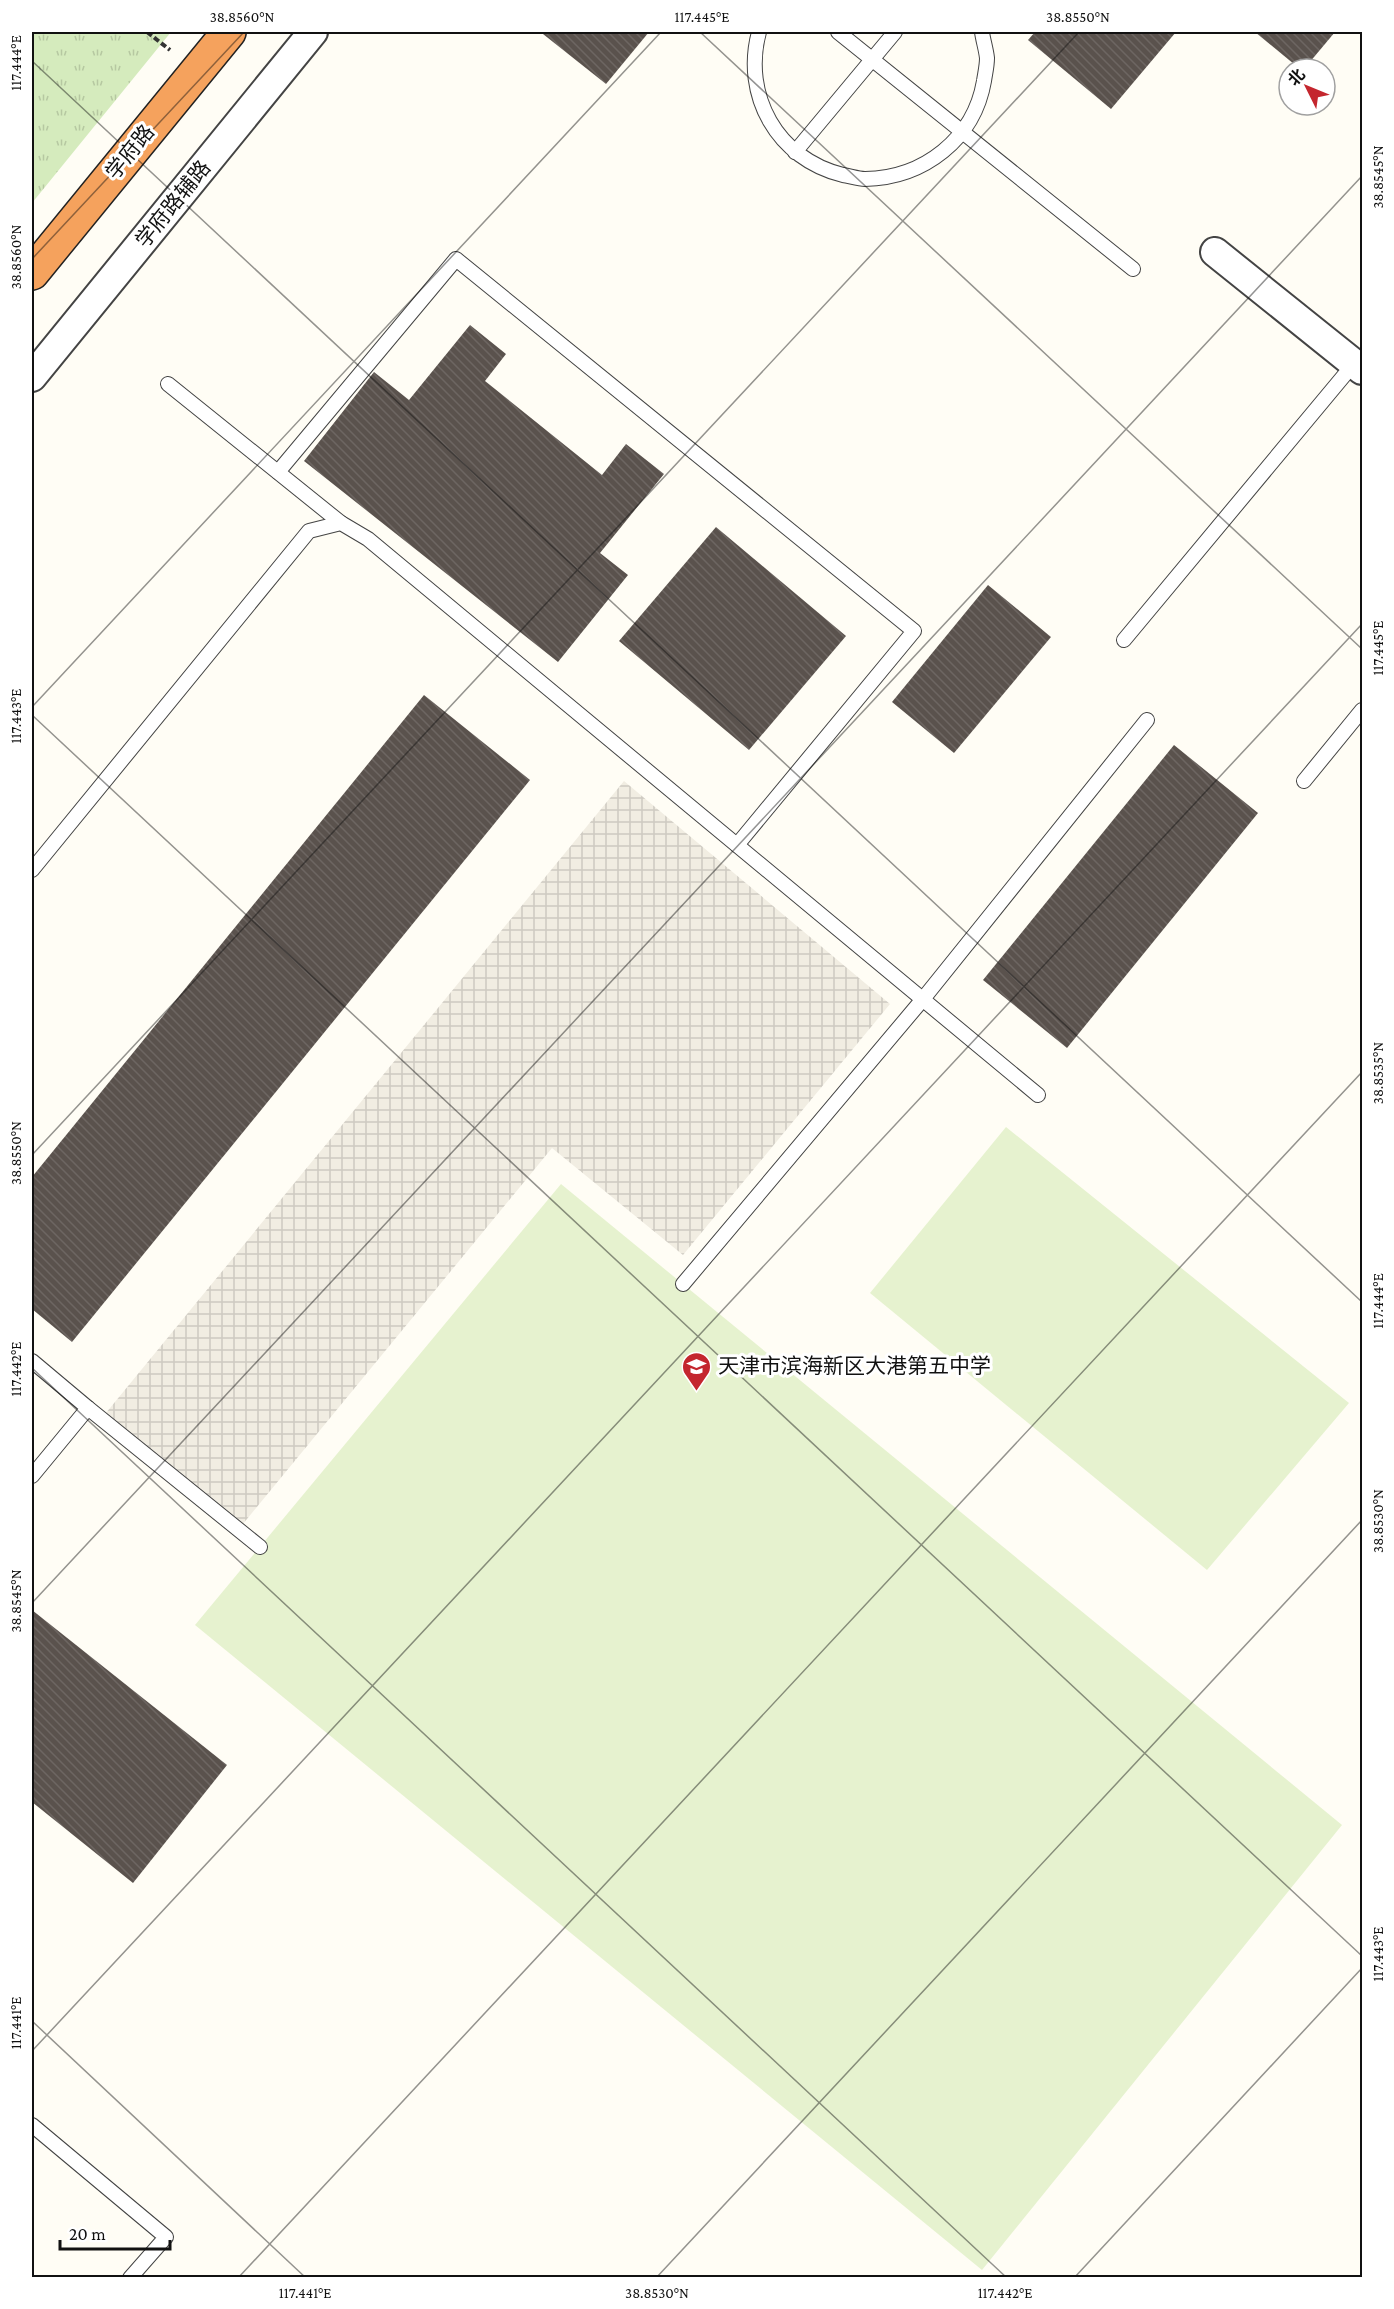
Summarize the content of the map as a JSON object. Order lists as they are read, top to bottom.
{
  "streets": {
    "highway": ["学府路"],
    "street": ["学府路辅路"]
  },
  "places": {
    "school or university": ["天津市滨海新区大港第五中学"]
  },
  "scale_bar": "20 m",
  "north": "top left",
  "coordinates": [
    "38.8560°N",
    "117.445°E",
    "38.8550°N",
    "117.444°E",
    "38.8545°N",
    "117.443°E",
    "38.8535°N",
    "117.442°E",
    "38.8530°N",
    "117.441°E"
  ]
}
